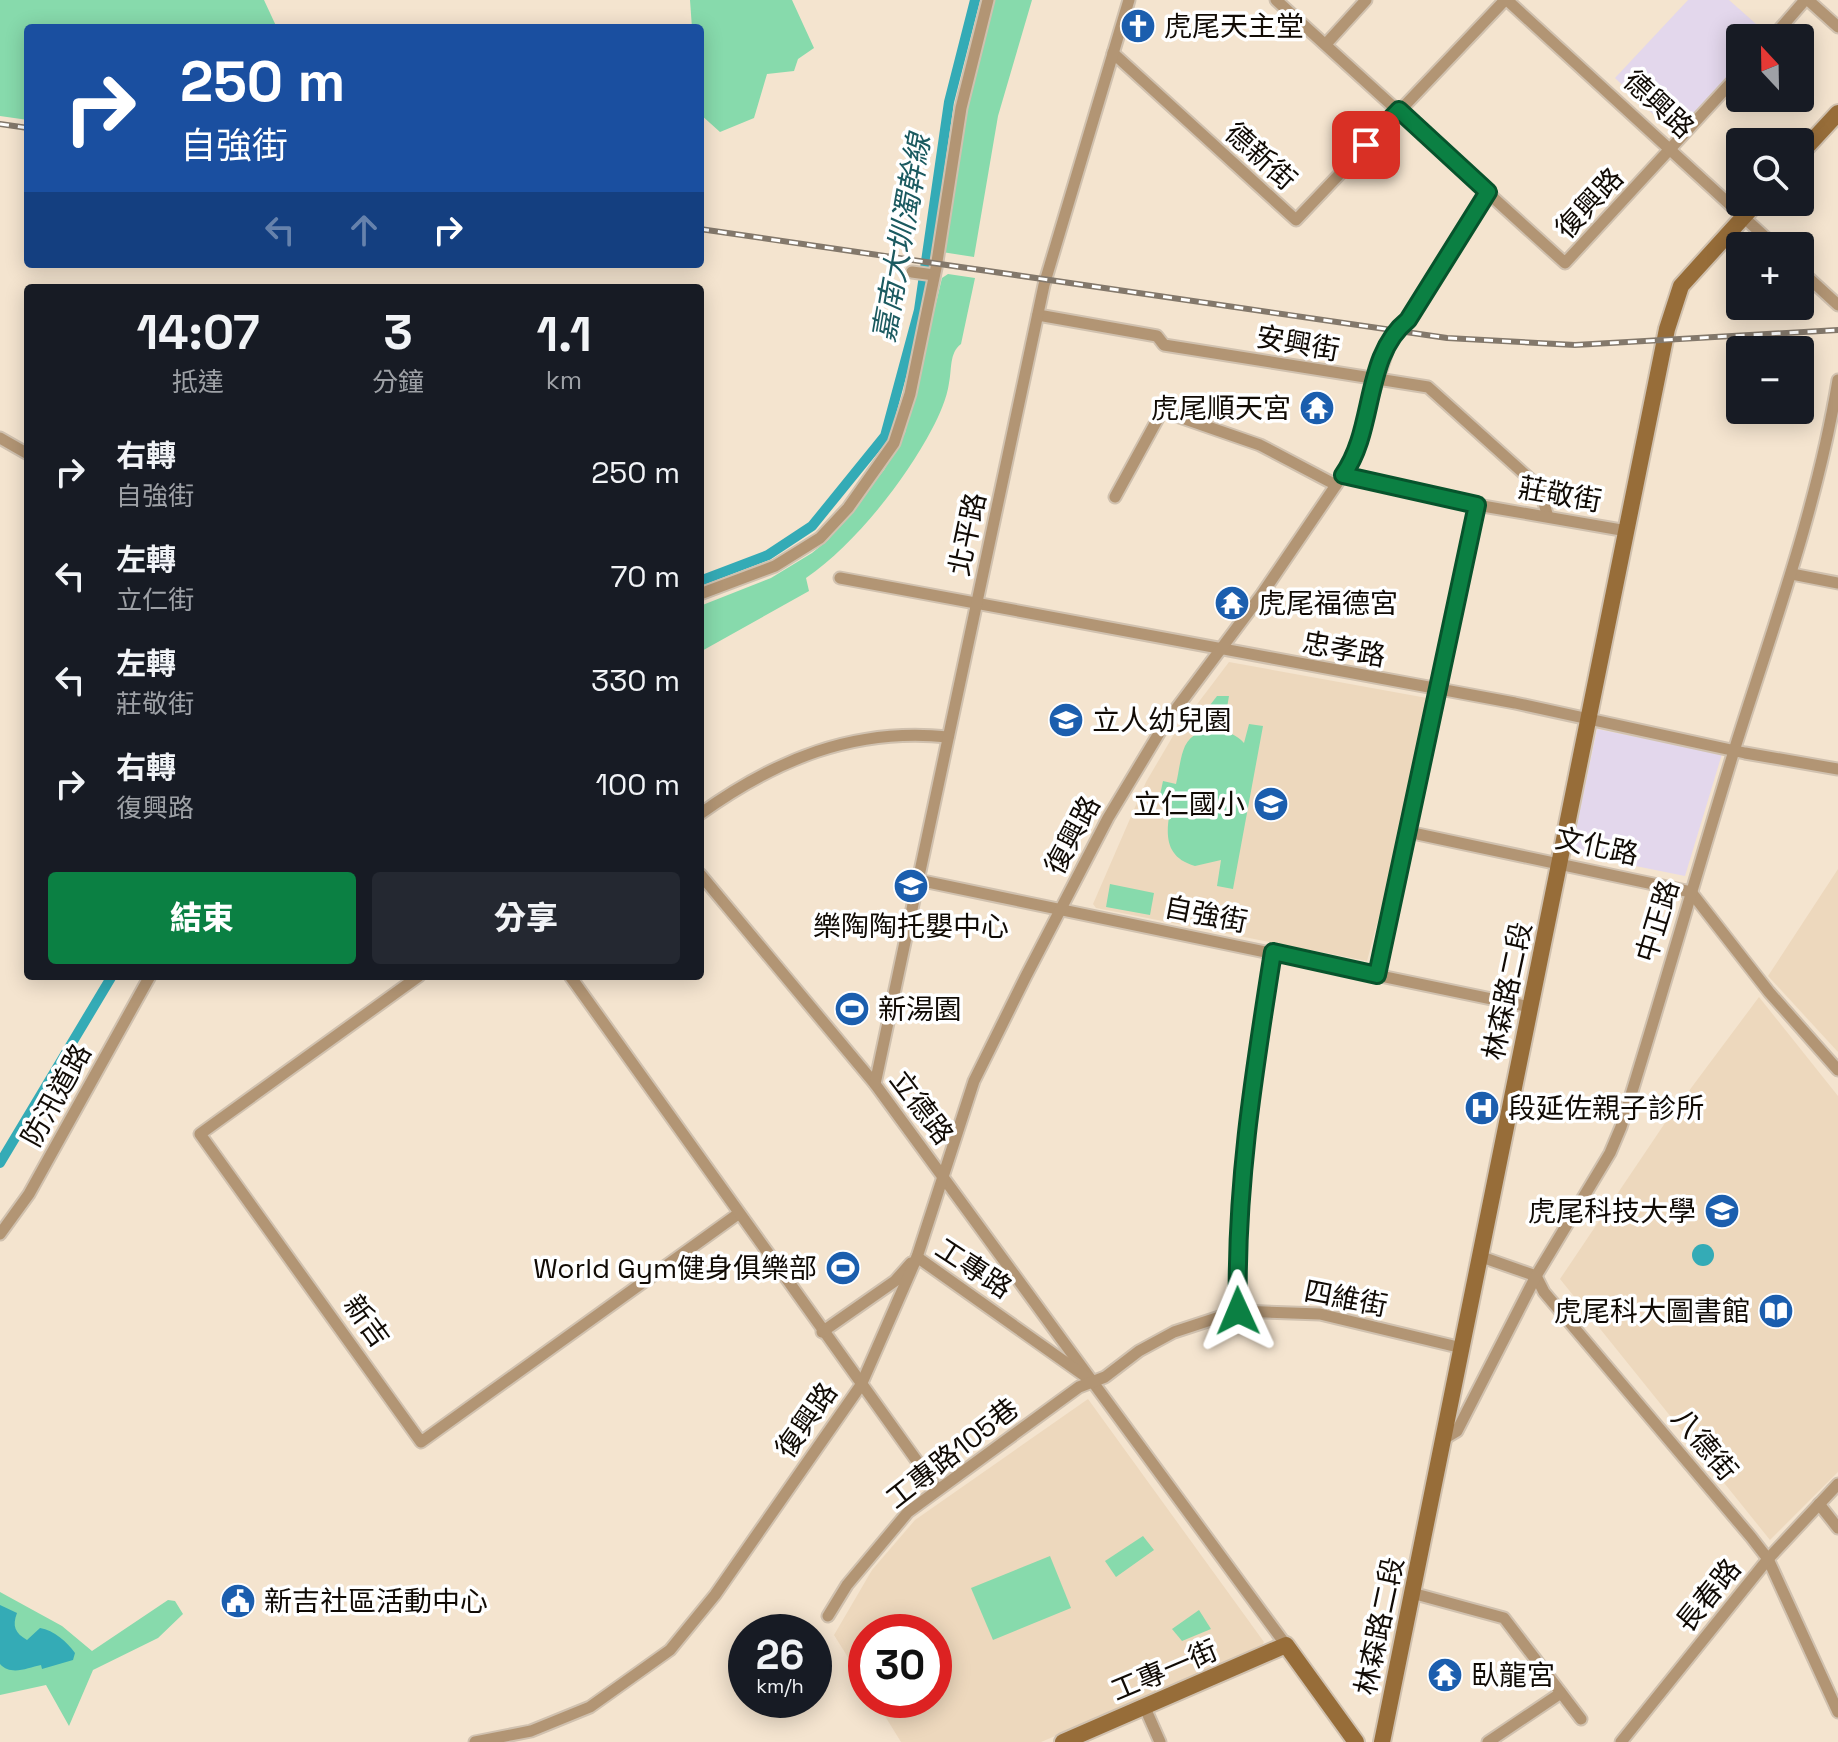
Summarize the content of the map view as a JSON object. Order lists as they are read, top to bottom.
{
  "streets": {
    "main road": ["林森路二段", "工專路", "工專一街"],
    "street": [
      "德興路",
      "德新街",
      "復興路",
      "安興街",
      "莊敬街",
      "北平路",
      "忠孝路",
      "文化路",
      "自強街",
      "中正路",
      "防汛道路",
      "立德路",
      "四維街",
      "新吉",
      "八德街",
      "工專路105巷",
      "長春路"
    ]
  },
  "crossings": [
    ["德興路", "德新街"],
    ["德興路", "復興路"],
    ["德興路", "林森路二段"],
    ["德新街", "北平路"],
    ["復興路", "安興街"],
    ["復興路", "莊敬街"],
    ["復興路", "忠孝路"],
    ["復興路", "自強街"],
    ["復興路", "立德路"],
    ["復興路", "工專路"],
    ["安興街", "莊敬街"],
    ["安興街", "北平路"],
    ["莊敬街", "林森路二段"],
    ["北平路", "忠孝路"],
    ["北平路", "自強街"],
    ["北平路", "立德路"],
    ["忠孝路", "中正路"],
    ["忠孝路", "林森路二段"],
    ["文化路", "中正路"],
    ["文化路", "林森路二段"],
    ["自強街", "林森路二段"],
    ["中正路", "林森路二段"],
    ["中正路", "八德街"],
    ["林森路二段", "四維街"],
    ["立德路", "工專路"],
    ["立德路", "四維街"],
    ["立德路", "工專路105巷"],
    ["工專路", "四維街"],
    ["工專路", "工專路105巷"],
    ["工專路", "工專一街"],
    ["四維街", "工專路105巷"],
    ["八德街", "長春路"]
  ],
  "water": ["嘉南大圳濁幹線"],
  "places": {
    "church": ["虎尾天主堂"],
    "temple": ["虎尾順天宮", "虎尾福德宮", "臥龍宮"],
    "school or university": [
      "立人幼兒園",
      "立仁國小",
      "樂陶陶托嬰中心",
      "虎尾科技大學"
    ],
    "sports": ["新湯園", "World Gym健身俱樂部"],
    "hospital": ["段延佐親子診所"],
    "library": ["虎尾科大圖書館"],
    "public building": ["新吉社區活動中心"]
  },
  "north": "top",
  "page": {
    "map_buttons": ["+", "−"],
    "turn": ["250 m", "自強街"],
    "eta": [
      "14:07",
      "抵達",
      "3",
      "分鐘",
      "1.1",
      "km"
    ],
    "list": [
      {
        "name": "右轉",
        "note": "自強街",
        "value": "250 m"
      },
      {
        "name": "左轉",
        "note": "立仁街",
        "value": "70 m"
      },
      {
        "name": "左轉",
        "note": "莊敬街",
        "value": "330 m"
      },
      {
        "name": "右轉",
        "note": "復興路",
        "value": "100 m"
      }
    ],
    "buttons": ["結束", "分享"],
    "speed": "26 km/h",
    "limit": "30"
  }
}
